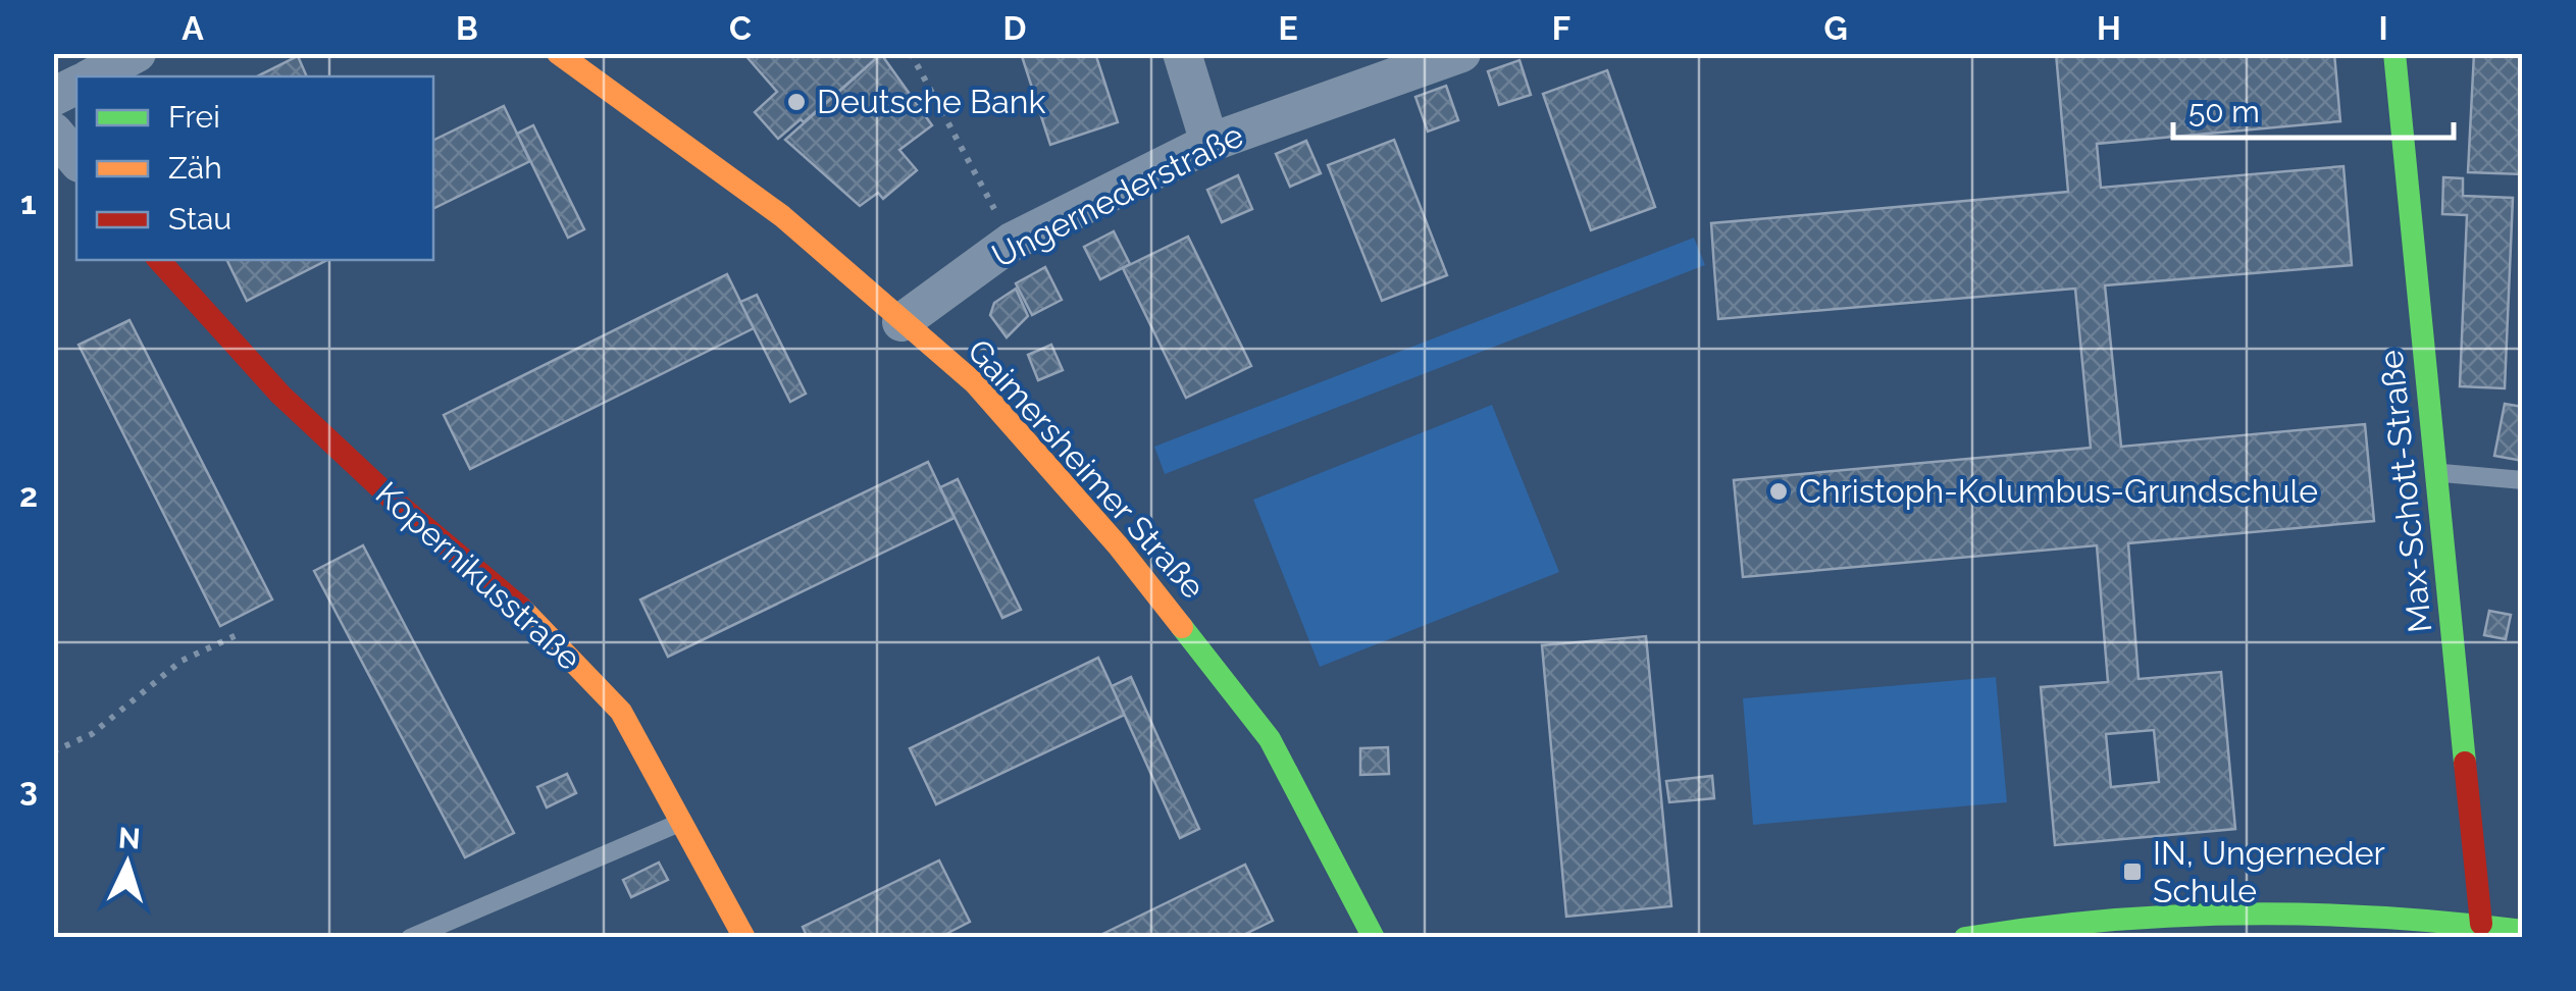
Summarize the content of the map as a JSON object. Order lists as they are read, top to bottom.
{
  "streets": {
    "street": [
      "Ungernederstraße",
      "Gaimersheimer Straße",
      "Max-Schott-Straße",
      "Kopernikusstraße"
    ]
  },
  "crossings": [
    ["Ungernederstraße", "Gaimersheimer Straße"]
  ],
  "places": {
    "other": ["Deutsche Bank", "Christoph-Kolumbus-Grundschule"],
    "transit": ["IN, Ungerneder Schule"]
  },
  "legend": ["Frei", "Zäh", "Stau"],
  "scale_bar": "50 m",
  "north": "top",
  "grid": {
    "columns": [
      "A",
      "B",
      "C",
      "D",
      "E",
      "F",
      "G",
      "H",
      "I"
    ],
    "rows": ["1", "2", "3"]
  }
}
